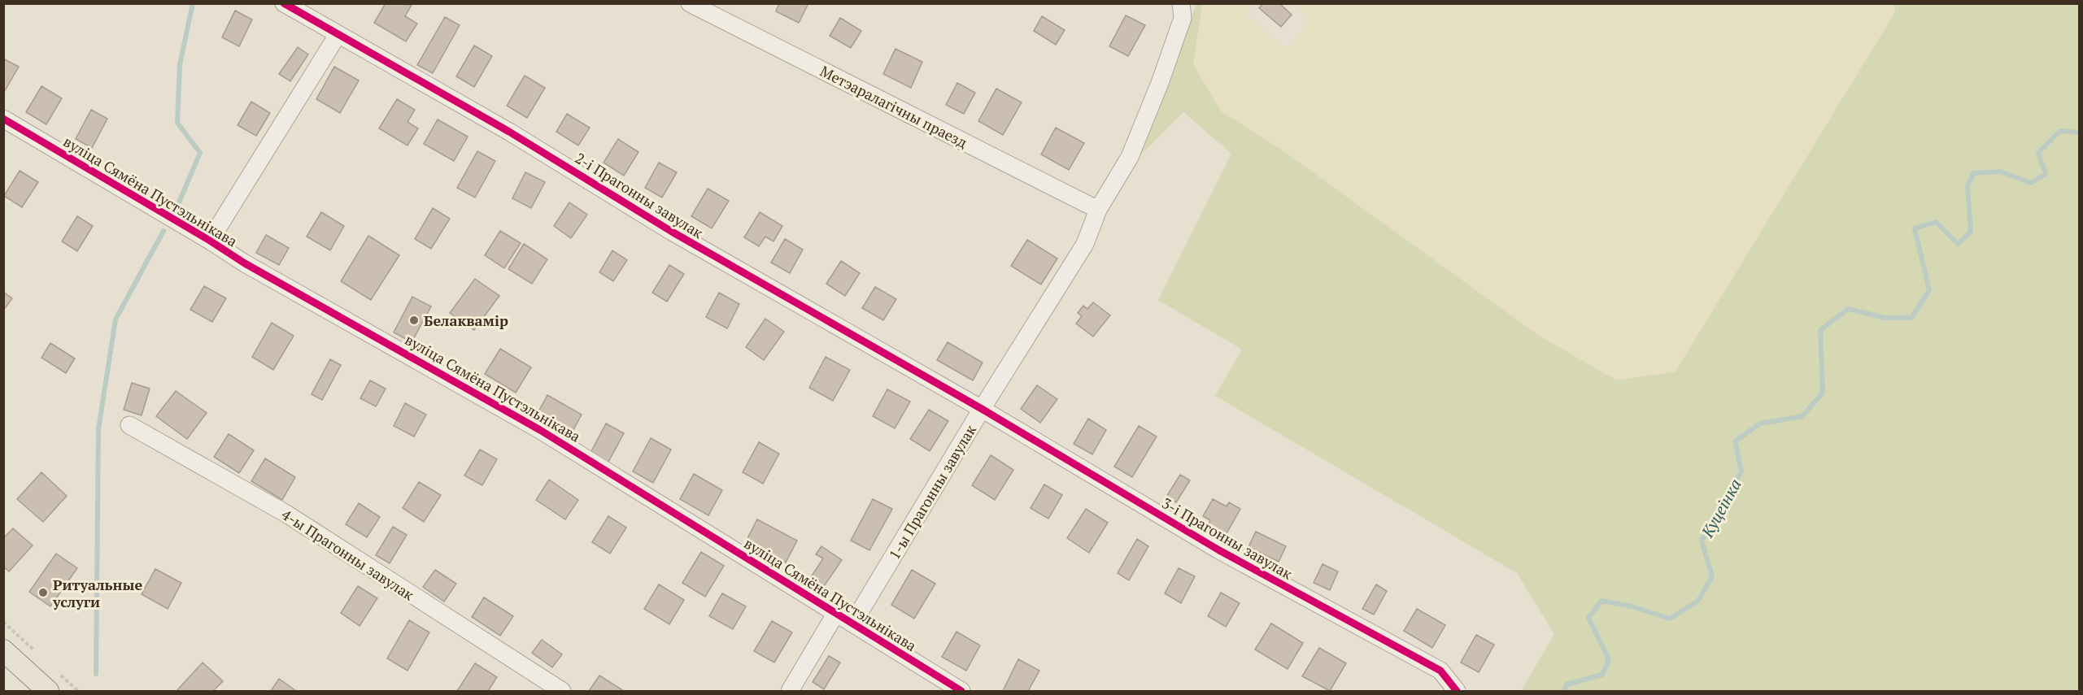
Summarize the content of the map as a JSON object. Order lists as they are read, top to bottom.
{
  "streets": {
    "street": [
      "Метэаралагічны праезд",
      "вуліца Сямёна Пустэльнікава",
      "2-і Прагонны завулак",
      "1-ы Прагонны завулак",
      "3-і Прагонны завулак",
      "4-ы Прагонны завулак"
    ]
  },
  "crossings": [
    ["Метэаралагічны праезд", "1-ы Прагонны завулак"],
    ["вуліца Сямёна Пустэльнікава", "1-ы Прагонны завулак"],
    ["2-і Прагонны завулак", "1-ы Прагонны завулак"],
    ["2-і Прагонны завулак", "3-і Прагонны завулак"],
    ["1-ы Прагонны завулак", "3-і Прагонны завулак"]
  ],
  "water": ["Куцеінка"],
  "places": ["Белаквамір", "Ритуальные услуги"]
}
